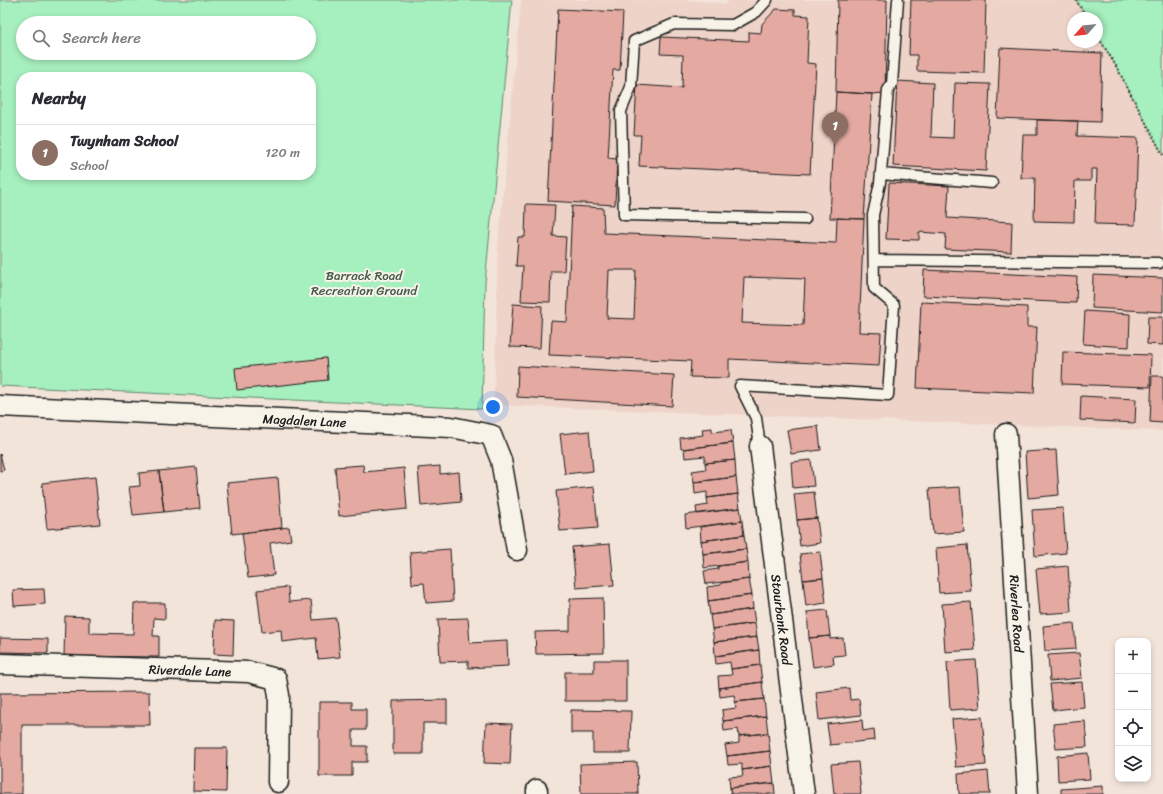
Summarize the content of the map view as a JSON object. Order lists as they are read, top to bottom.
{
  "streets": {
    "street": [
      "Magdalen Lane",
      "Riverlea Road",
      "Stourbank Road",
      "Riverdale Lane"
    ]
  },
  "parks": ["Barrack Road Recreation Ground"],
  "north": "bottom left",
  "page": {
    "search": "Search here",
    "heading": "Nearby",
    "pins": "1",
    "list": [
      {
        "mark": "1",
        "name": "Twynham School",
        "note": "School",
        "value": "120 m"
      }
    ],
    "map_buttons": ["+", "−"]
  }
}
